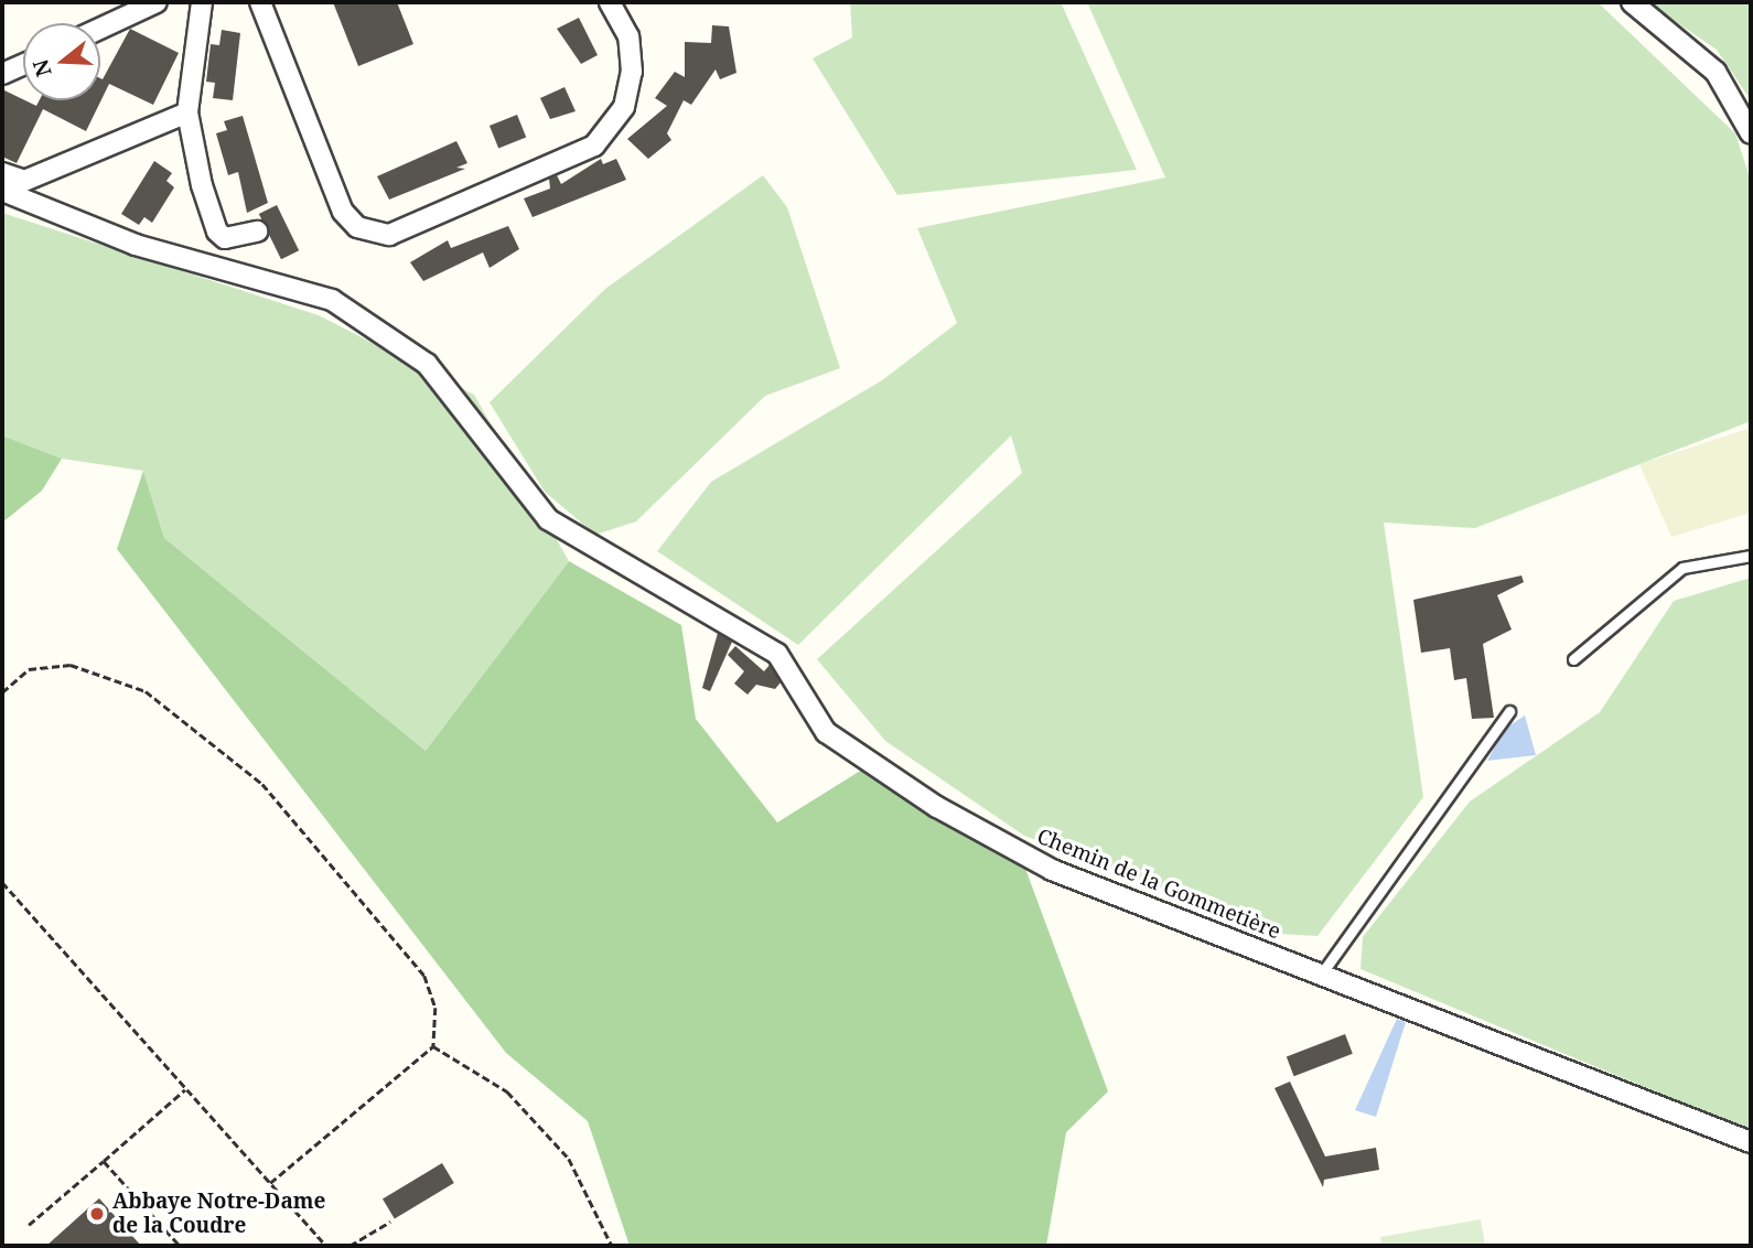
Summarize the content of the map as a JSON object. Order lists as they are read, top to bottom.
{
  "streets": {
    "street": ["Chemin de la Gommetière"]
  },
  "places": ["Abbaye Notre-Dame de la Coudre"],
  "north": "left"
}
